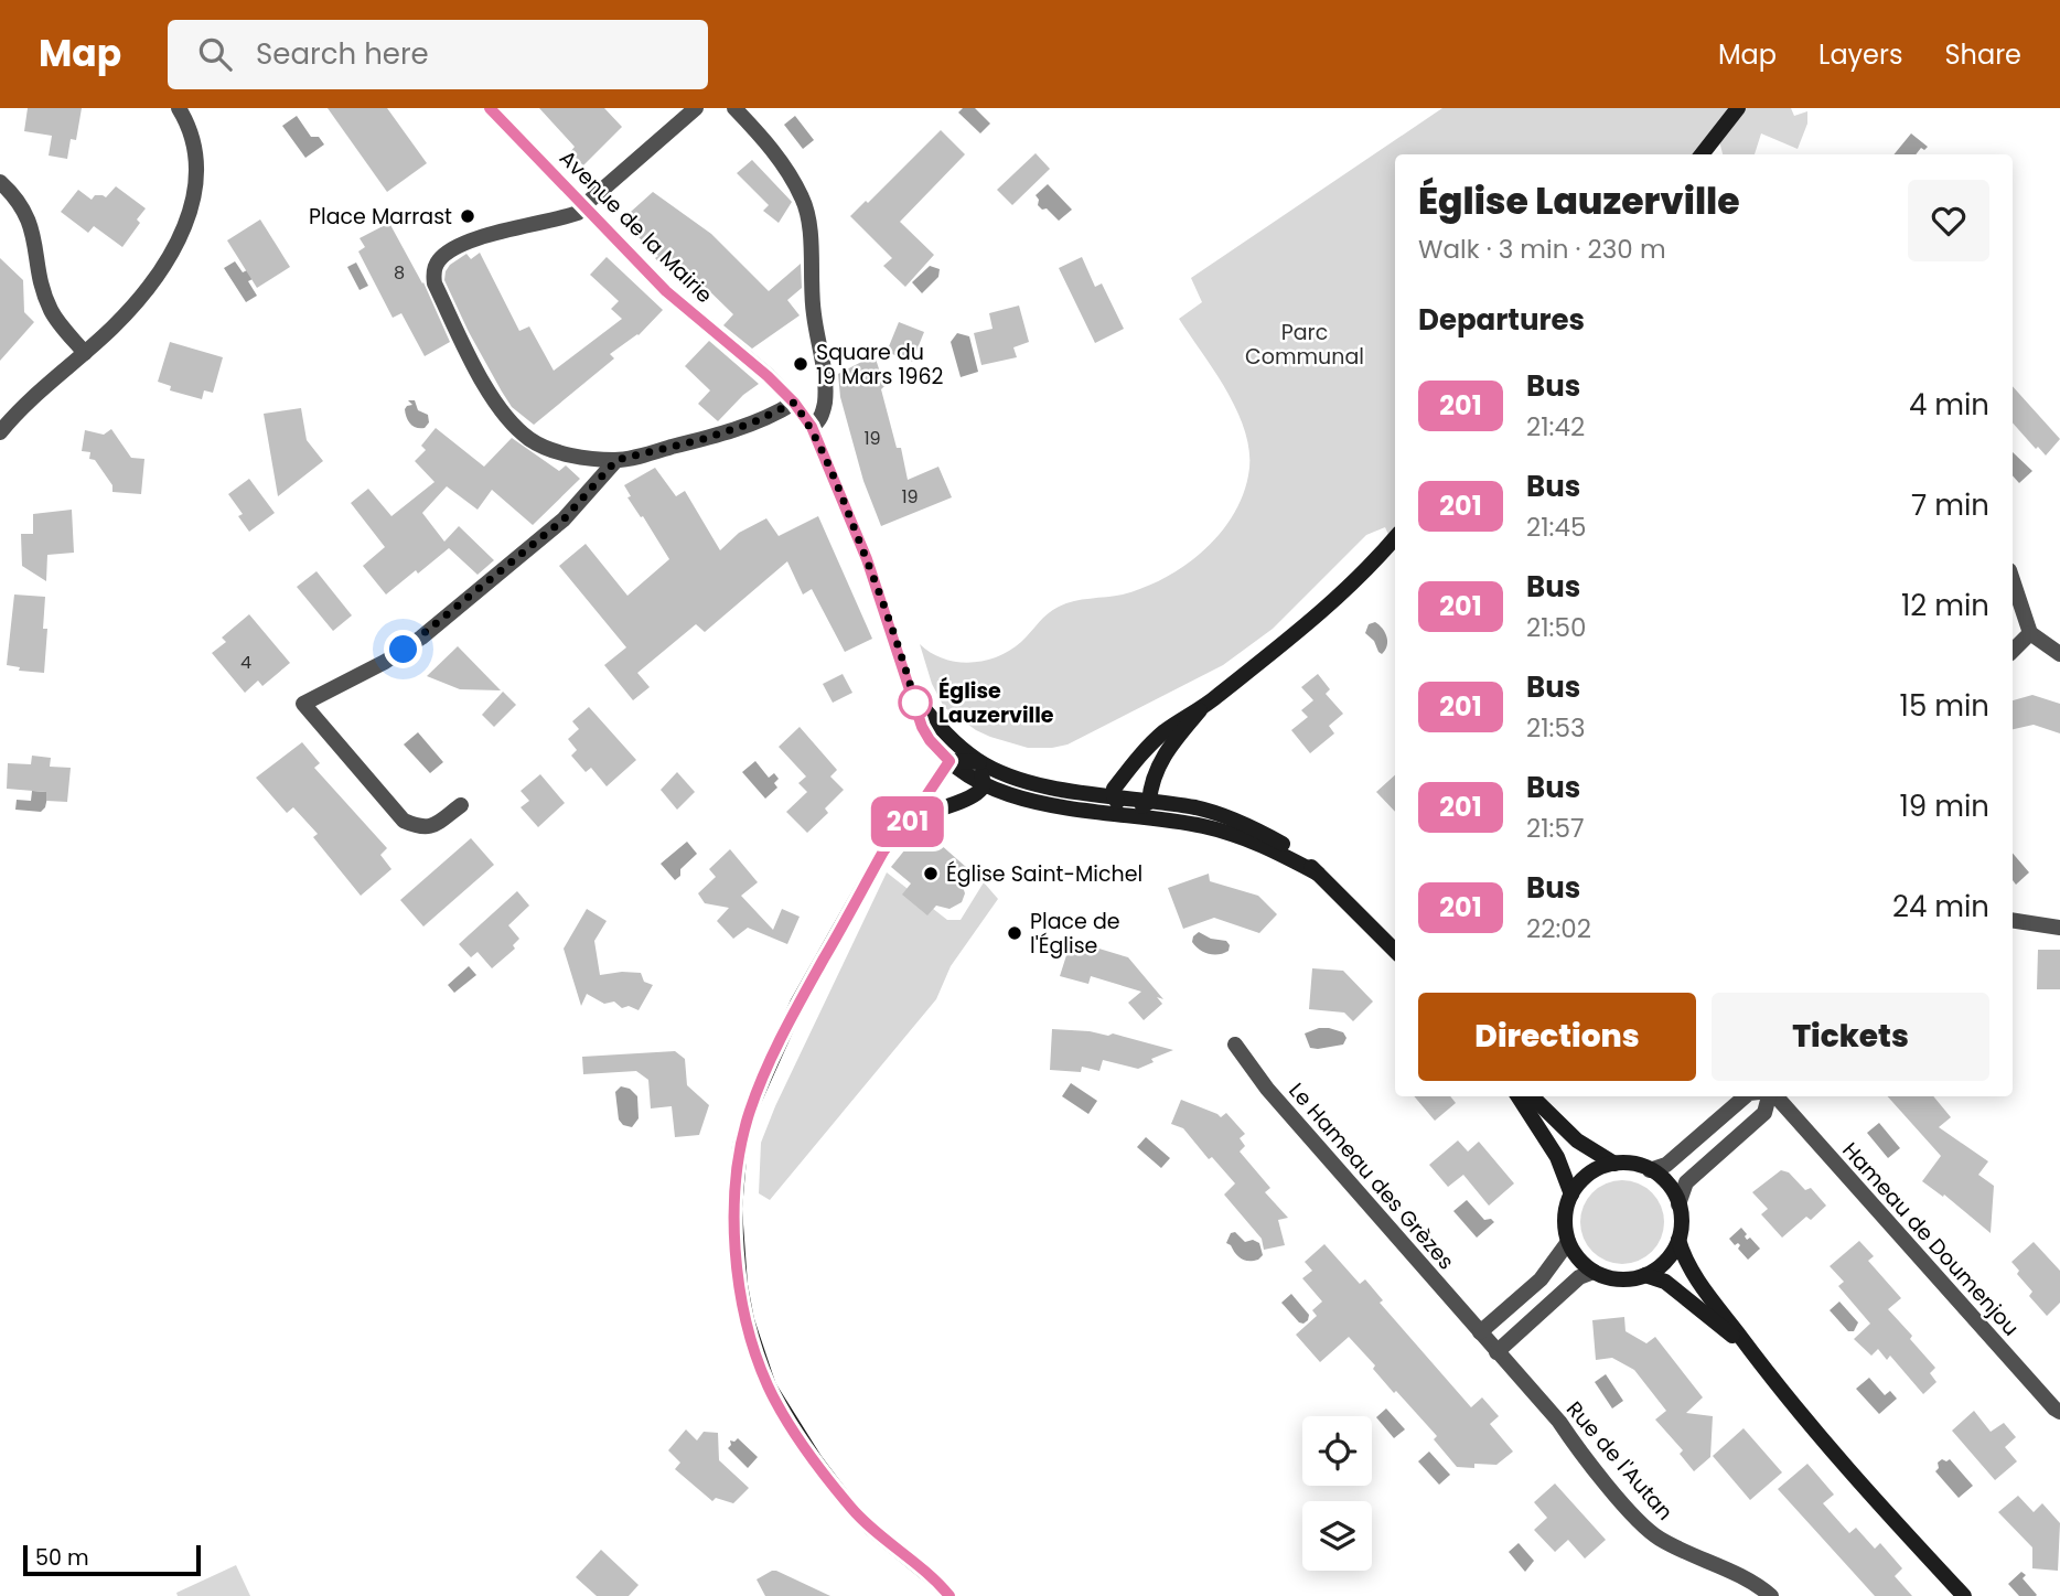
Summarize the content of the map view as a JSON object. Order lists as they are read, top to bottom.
{
  "streets": {
    "street": [
      "Avenue de la Mairie",
      "Le Hameau des Grèzes",
      "Hameau de Doumenjou",
      "Rue de l'Autan"
    ]
  },
  "crossings": [
    ["Le Hameau des Grèzes", "Rue de l'Autan"]
  ],
  "parks": ["Parc Communal"],
  "places": [
    "Place Marrast",
    "Square du 19 Mars 1962",
    "Église Lauzerville",
    "Église Saint-Michel",
    "Place de l'Église"
  ],
  "lines": ["bus line 201"],
  "house_numbers": [
    "8",
    "19",
    "19",
    "4"
  ],
  "scale_bar": "50 m",
  "page": {
    "header": "Map",
    "search": "Search here",
    "nav": ["Map", "Layers", "Share"],
    "on_map": "201",
    "heading": [
      ["Église Lauzerville", "Walk · 3 min · 230 m"],
      "Departures"
    ],
    "list": [
      {
        "mark": "201",
        "name": "Bus",
        "note": "21:42",
        "value": "4 min"
      },
      {
        "mark": "201",
        "name": "Bus",
        "note": "21:45",
        "value": "7 min"
      },
      {
        "mark": "201",
        "name": "Bus",
        "note": "21:50",
        "value": "12 min"
      },
      {
        "mark": "201",
        "name": "Bus",
        "note": "21:53",
        "value": "15 min"
      },
      {
        "mark": "201",
        "name": "Bus",
        "note": "21:57",
        "value": "19 min"
      },
      {
        "mark": "201",
        "name": "Bus",
        "note": "22:02",
        "value": "24 min"
      }
    ],
    "buttons": ["Directions", "Tickets"],
    "scale": "50 m"
  }
}
